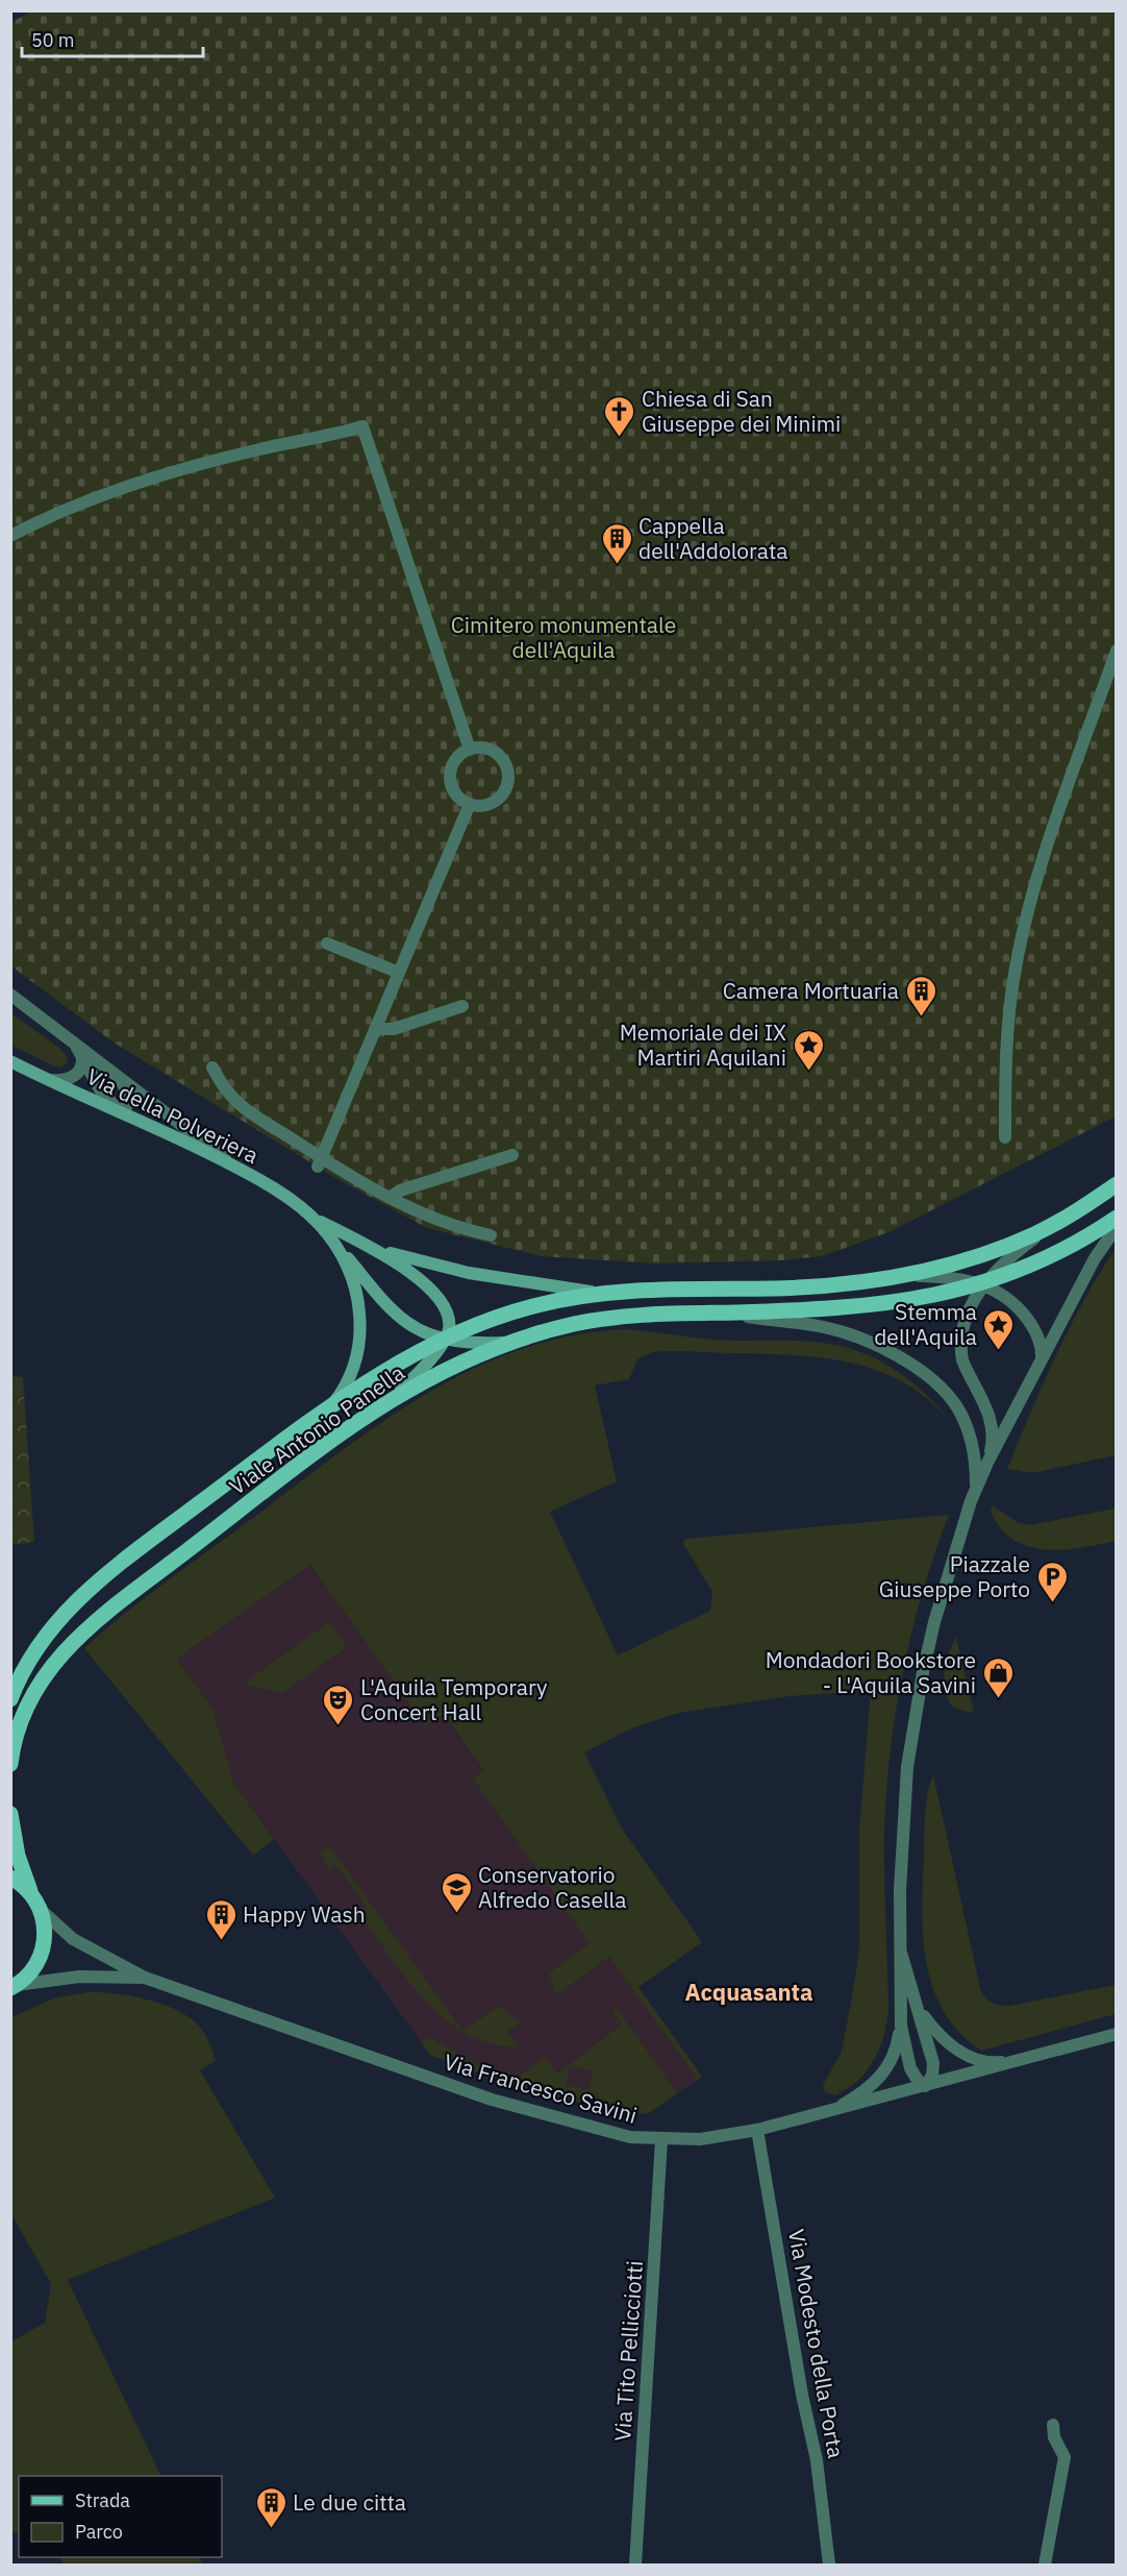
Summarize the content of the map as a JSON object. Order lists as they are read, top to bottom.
{
  "streets": {
    "main road": ["Via della Polveriera", "Viale Antonio Panella"],
    "street": ["Via Francesco Savini", "Via Modesto della Porta", "Via Tito Pellicciotti"]
  },
  "crossings": [
    ["Via della Polveriera", "Viale Antonio Panella"],
    ["Via Francesco Savini", "Via Modesto della Porta"],
    ["Via Francesco Savini", "Via Tito Pellicciotti"]
  ],
  "districts": ["Acquasanta"],
  "parks": ["Cimitero monumentale dell'Aquila"],
  "places": {
    "church": ["Chiesa di San Giuseppe dei Minimi"],
    "building": [
      "Cappella dell'Addolorata",
      "Camera Mortuaria",
      "Happy Wash",
      "Le due citta"
    ],
    "place": ["Memoriale dei IX Martiri Aquilani", "Stemma dell'Aquila"],
    "parking": ["Piazzale Giuseppe Porto"],
    "shop": ["Mondadori Bookstore - L'Aquila Savini"],
    "theatre": ["L'Aquila Temporary Concert Hall"],
    "school or university": ["Conservatorio Alfredo Casella"]
  },
  "legend": ["Strada", "Parco"],
  "scale_bar": "50 m"
}
